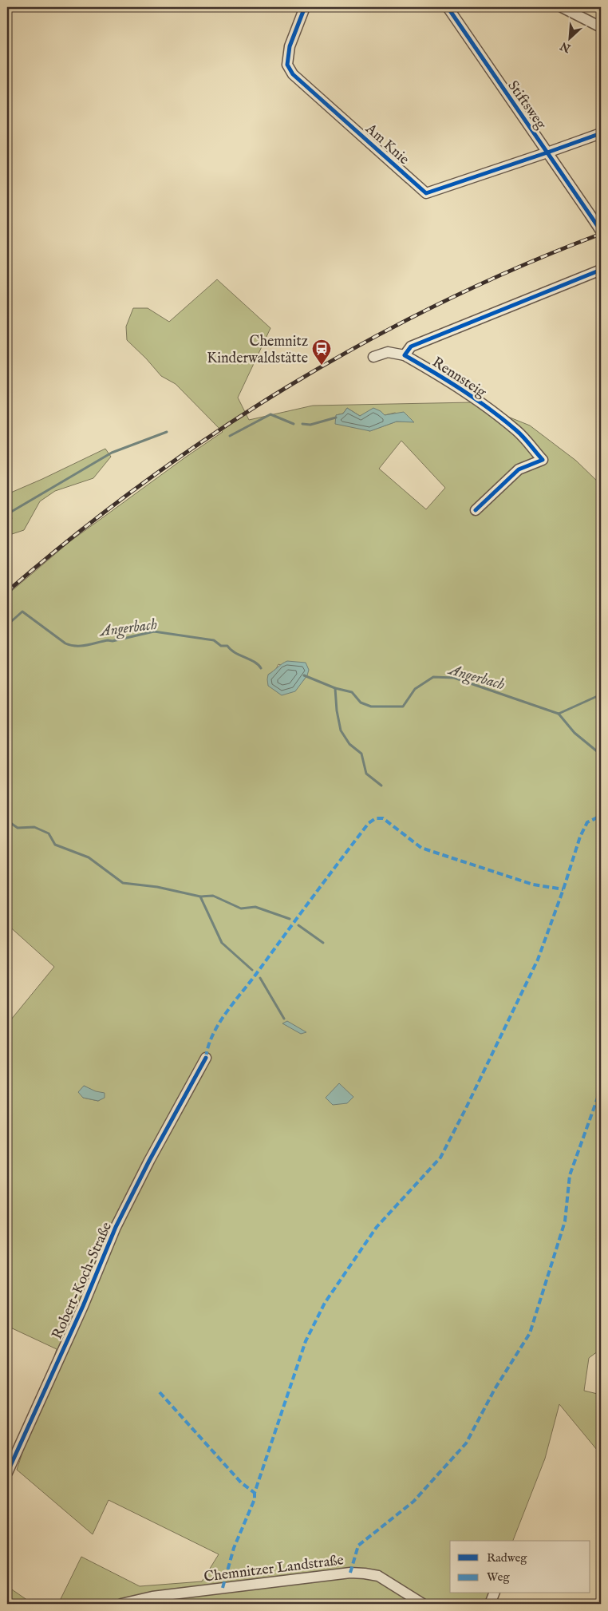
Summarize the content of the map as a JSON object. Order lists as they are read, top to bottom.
{
  "streets": {
    "street": [
      "Stiftsweg",
      "Am Knie",
      "Rennsteig",
      "Robert-Koch-Straße",
      "Chemnitzer Landstraße"
    ]
  },
  "crossings": [
    ["Stiftsweg", "Am Knie"]
  ],
  "water": ["Angerbach"],
  "places": {
    "station": ["Chemnitz Kinderwaldstätte"]
  },
  "legend": ["Radweg", "Weg"],
  "north": "bottom left"
}
